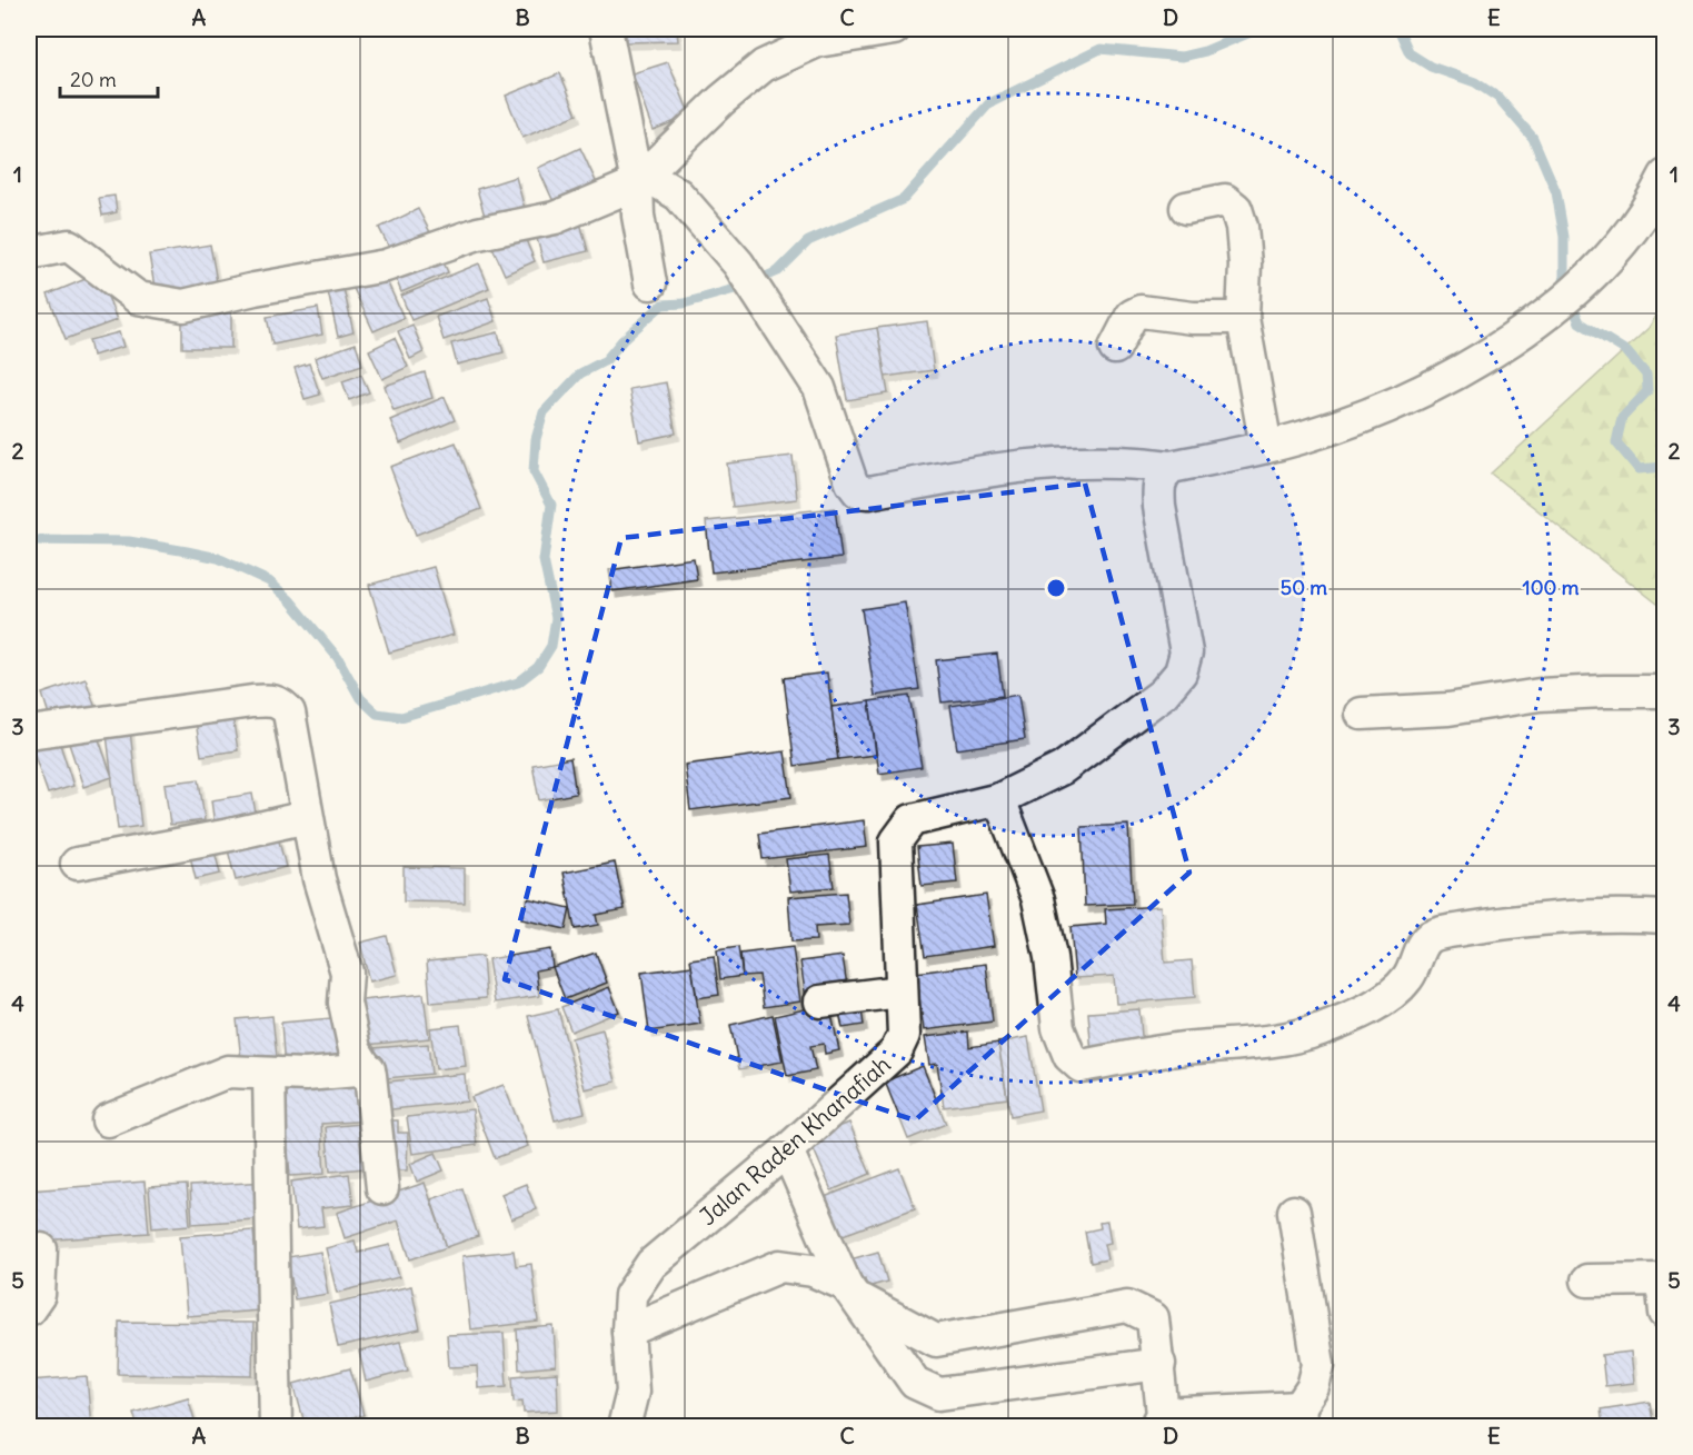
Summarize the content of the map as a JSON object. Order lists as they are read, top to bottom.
{
  "streets": {
    "street": ["Jalan Raden Khanafiah"]
  },
  "scale_bar": "20 m",
  "grid": {
    "columns": [
      "A",
      "B",
      "C",
      "D",
      "E"
    ],
    "rows": [
      "1",
      "2",
      "3",
      "4",
      "5"
    ]
  },
  "rings": ["50 m", "100 m"]
}
